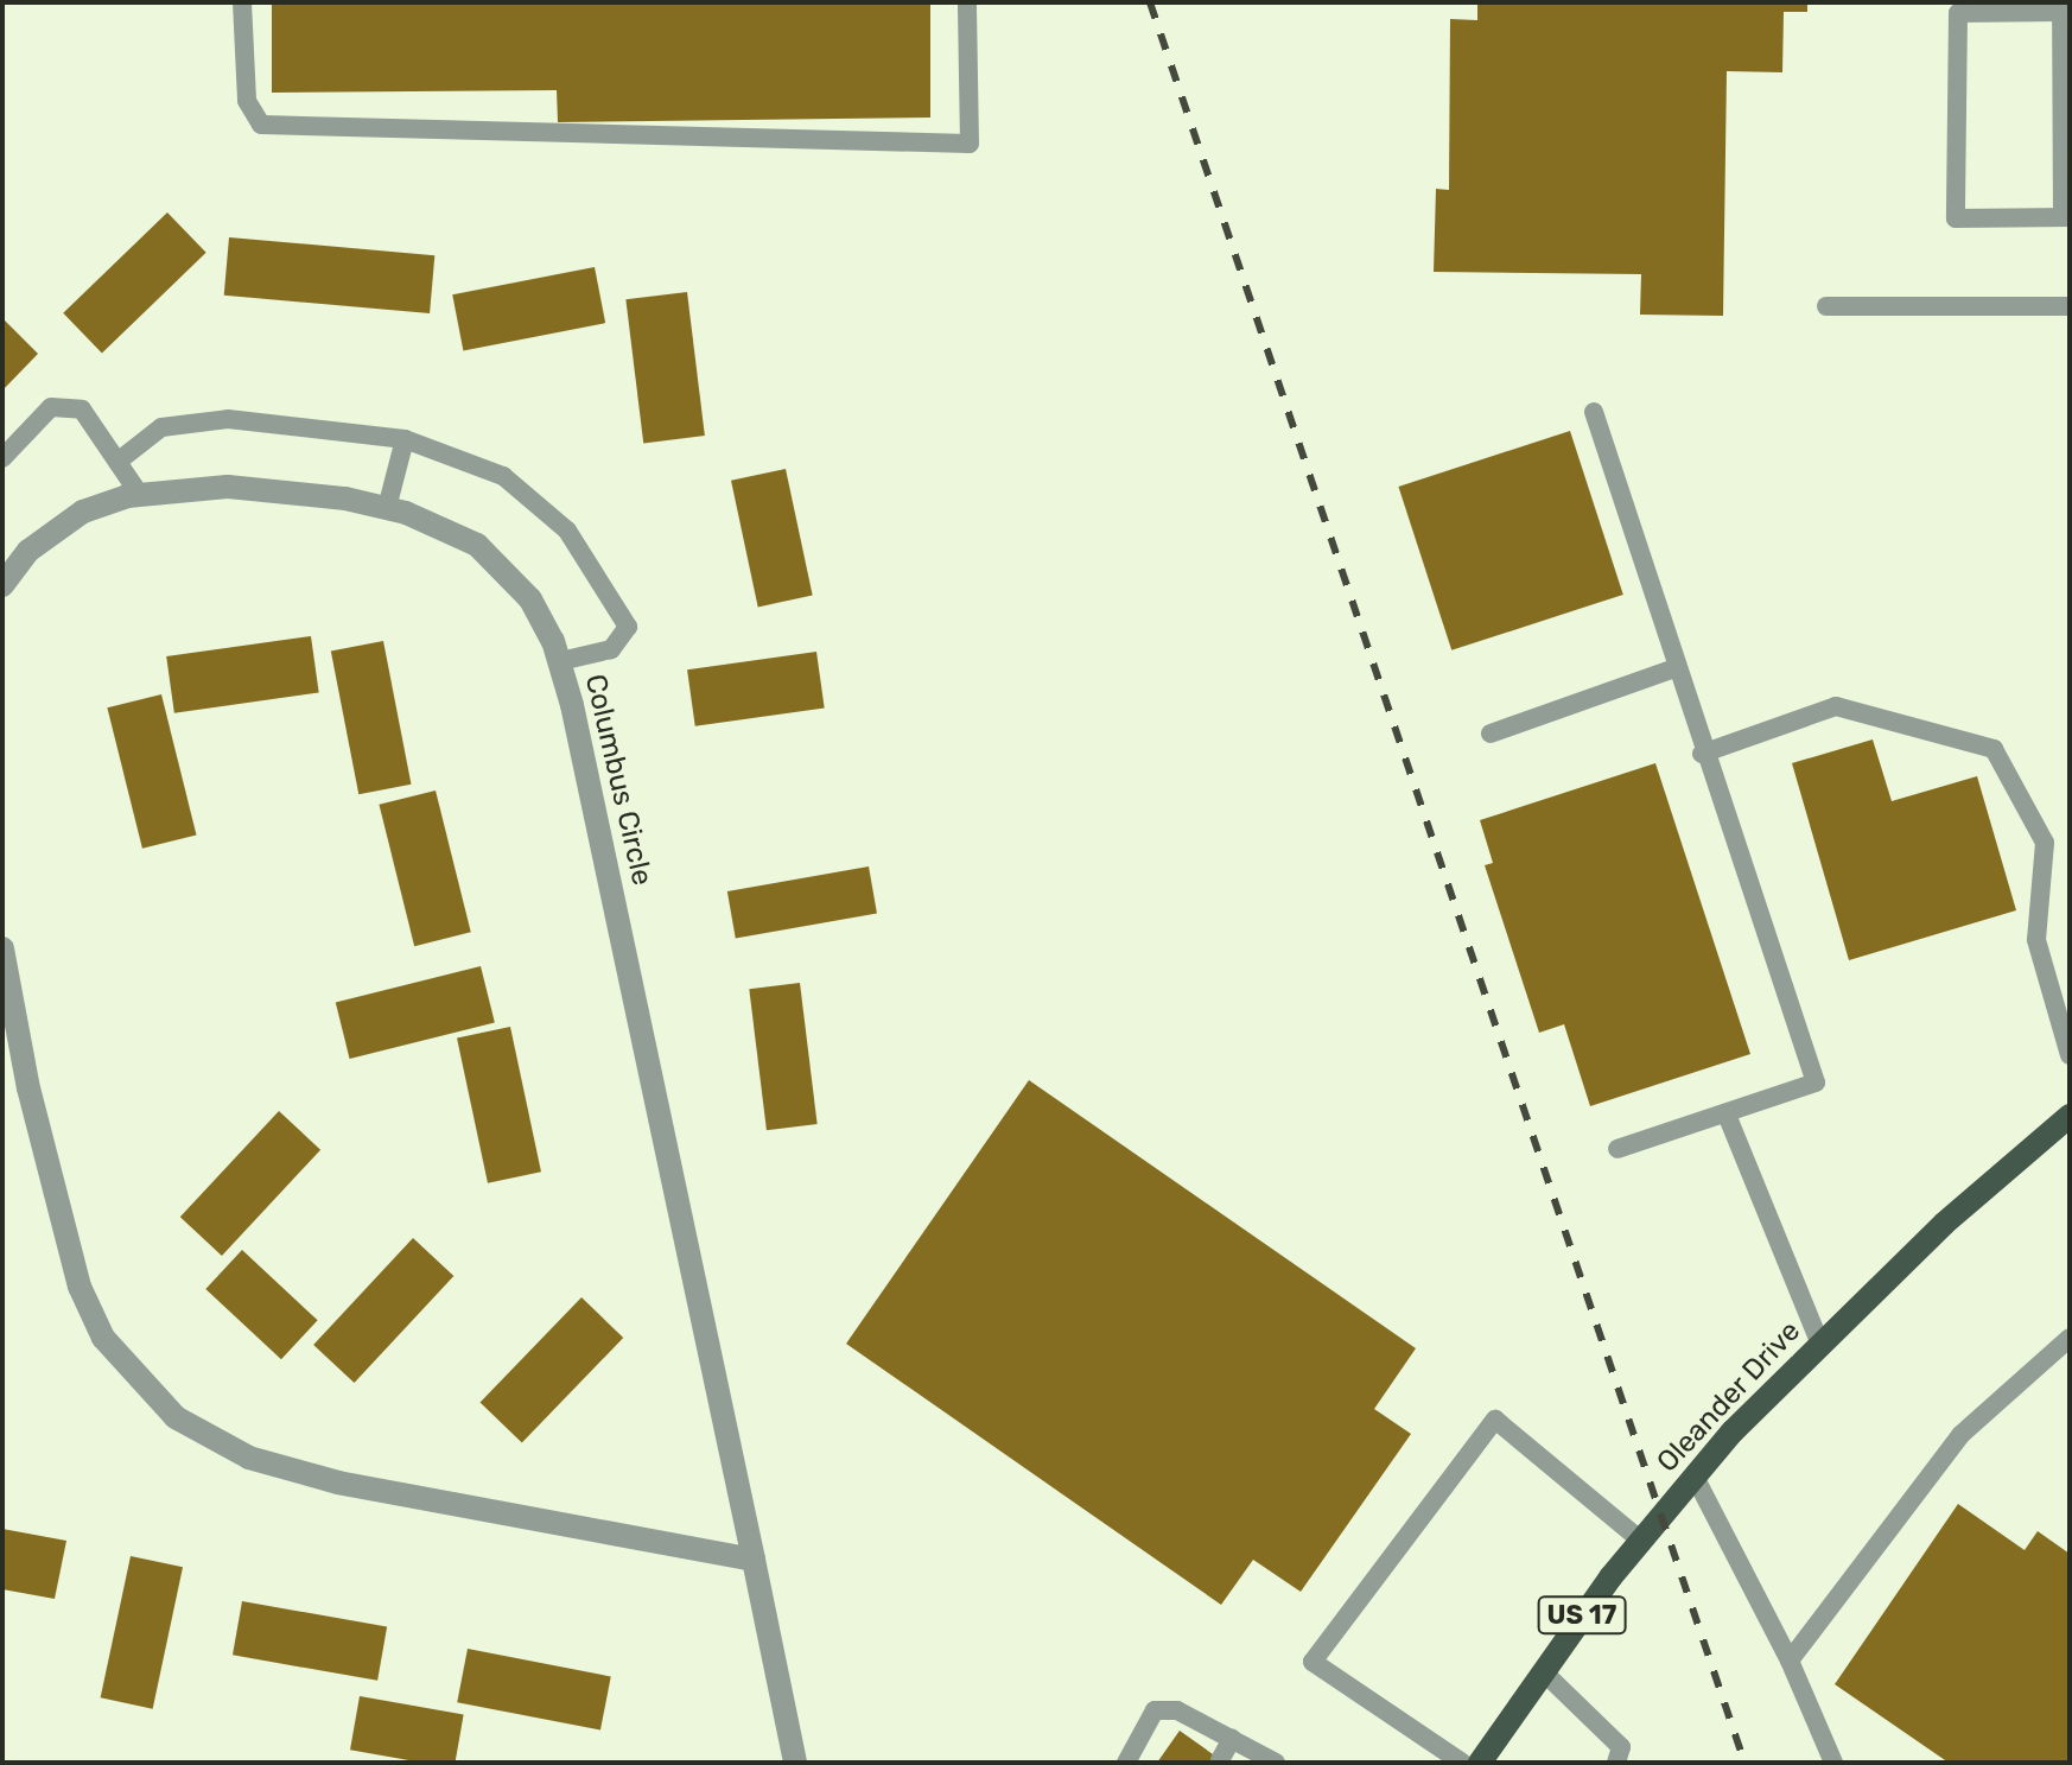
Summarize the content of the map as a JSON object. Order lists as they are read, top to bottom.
{
  "streets": {
    "main road": ["Oleander Drive", "US 17"],
    "street": ["Columbus Circle"]
  }
}
